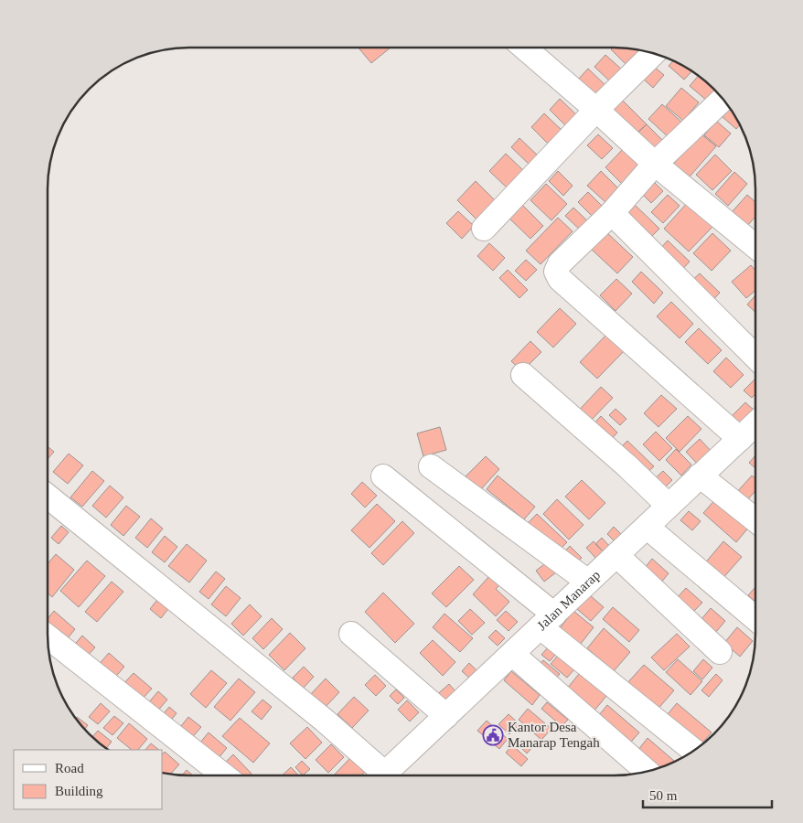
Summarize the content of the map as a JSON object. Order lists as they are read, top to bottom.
{
  "streets": {
    "street": ["Jalan Manarap"]
  },
  "places": {
    "public building": ["Kantor Desa Manarap Tengah"]
  },
  "legend": ["Road", "Building"],
  "scale_bar": "50 m"
}
